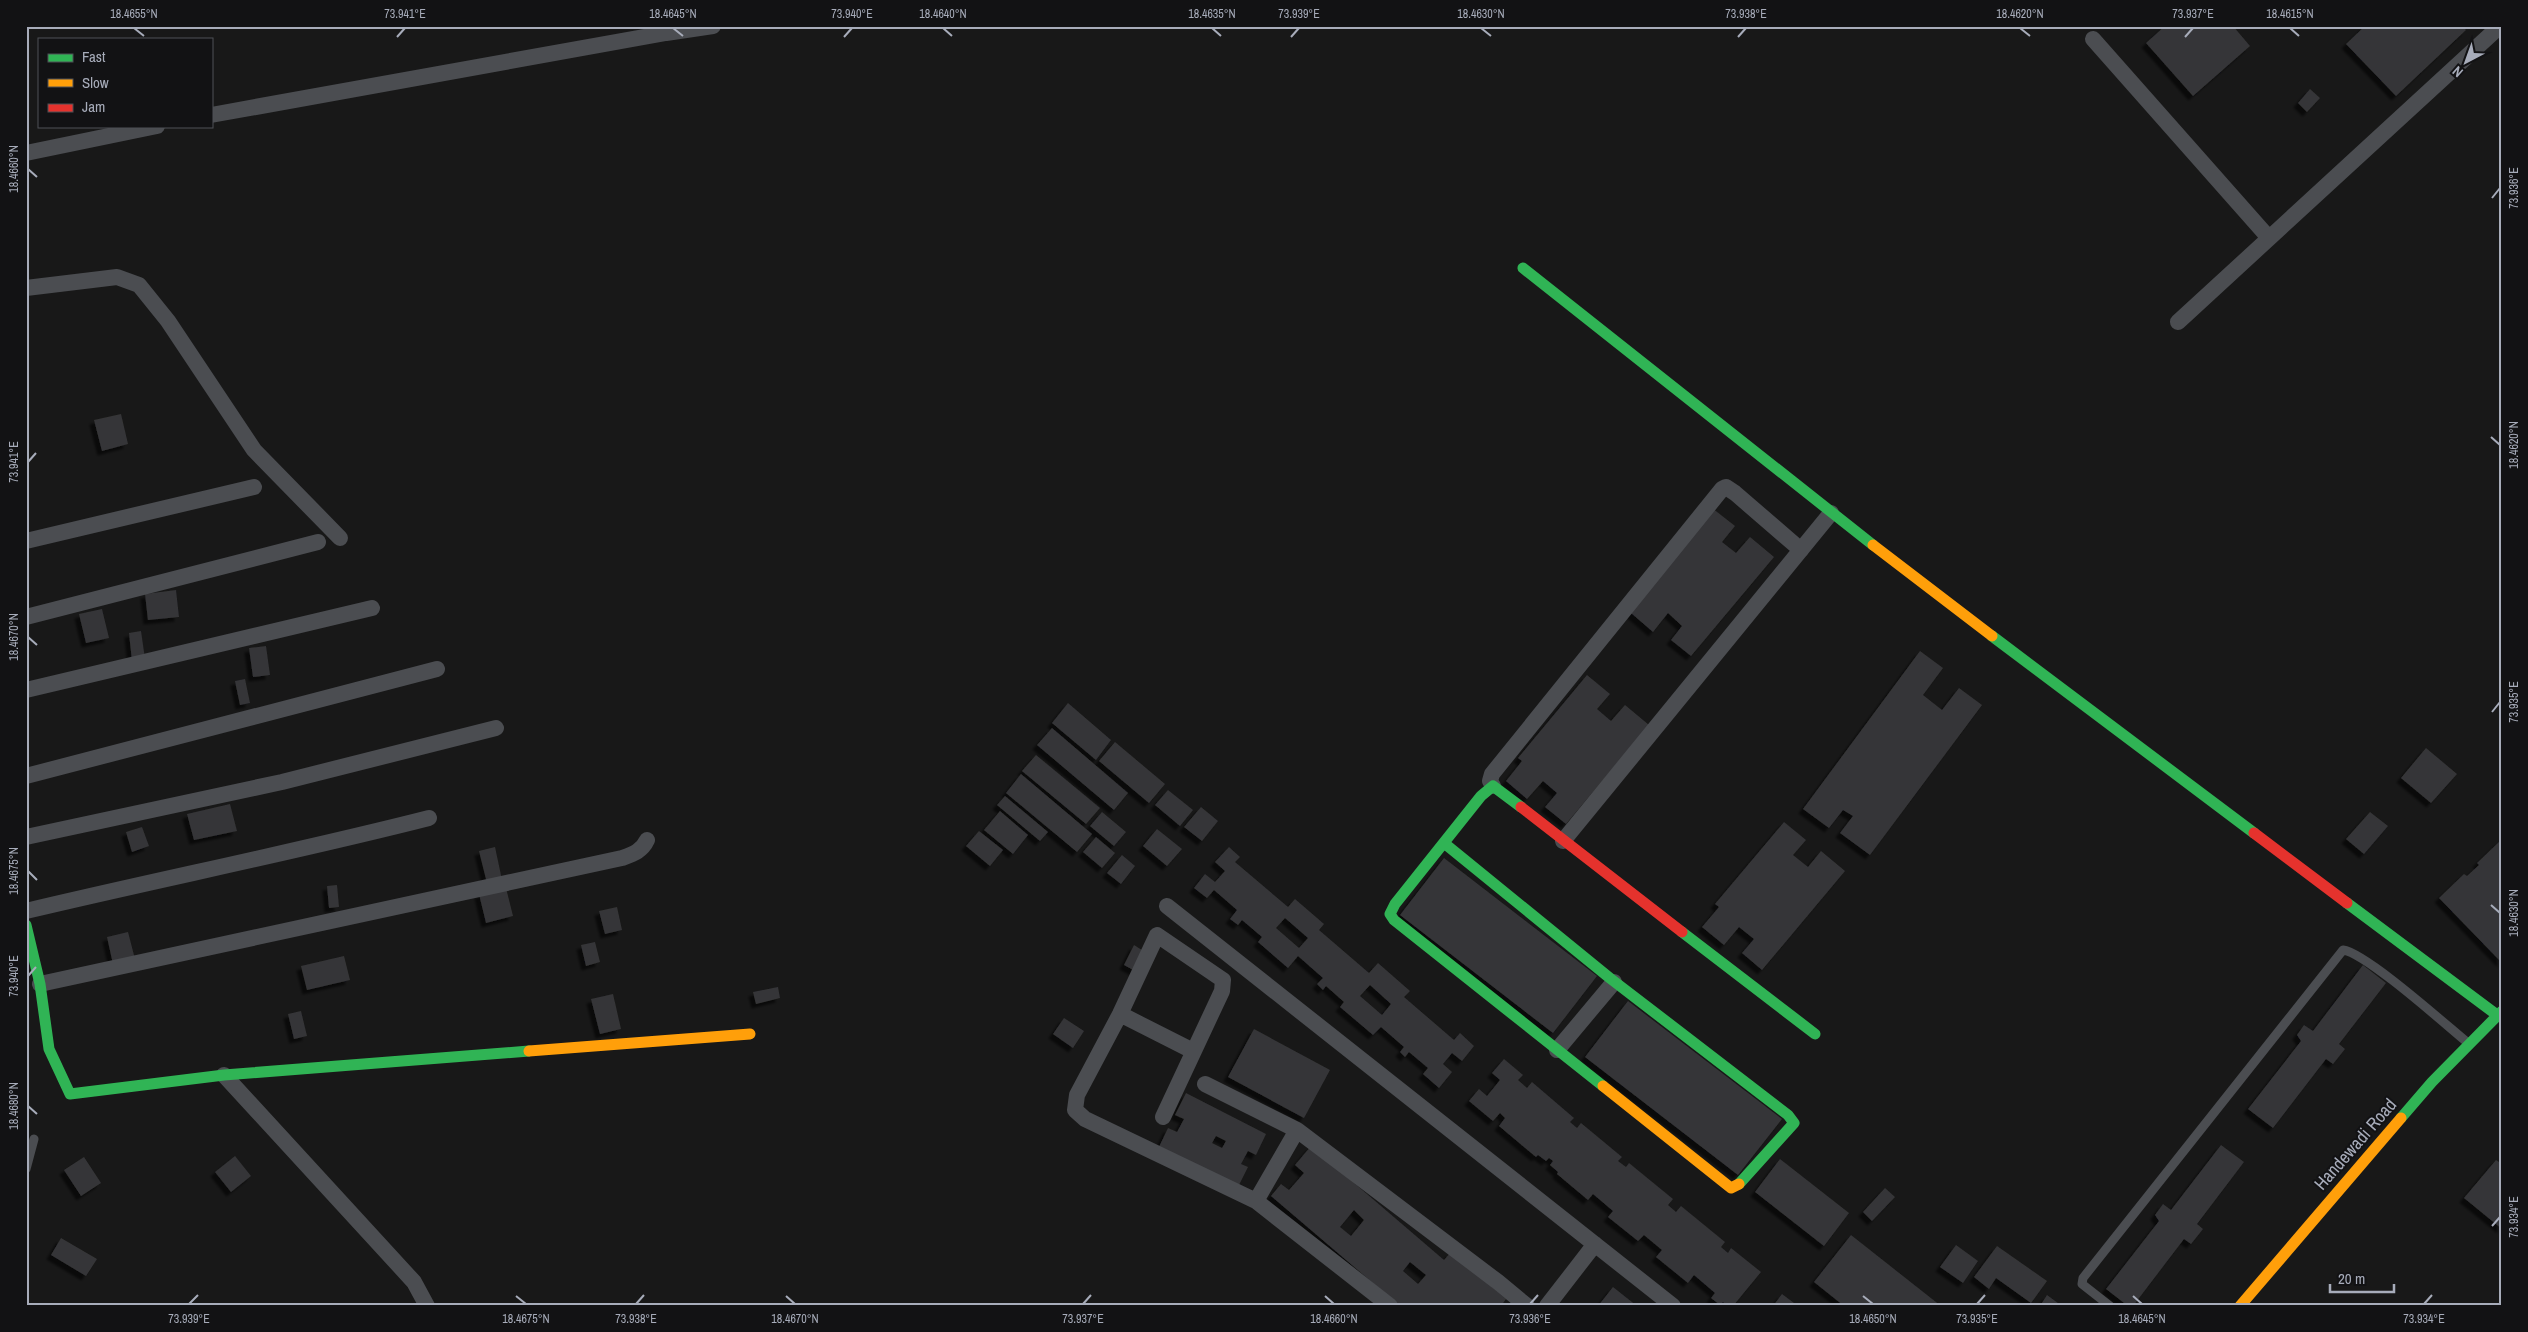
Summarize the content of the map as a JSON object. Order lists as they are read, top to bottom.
{
  "streets": {
    "street": ["Handewadi Road"]
  },
  "legend": ["Fast", "Slow", "Jam"],
  "scale_bar": "20 m",
  "north": "bottom left",
  "coordinates": [
    "18.4655°N",
    "73.941°E",
    "18.4645°N",
    "73.940°E",
    "18.4640°N",
    "18.4635°N",
    "73.939°E",
    "18.4630°N",
    "73.938°E",
    "18.4620°N",
    "73.937°E",
    "18.4615°N",
    "18.4660°N",
    "73.936°E",
    "18.4670°N",
    "73.935°E",
    "18.4675°N",
    "18.4680°N",
    "73.934°E",
    "18.4650°N"
  ]
}
